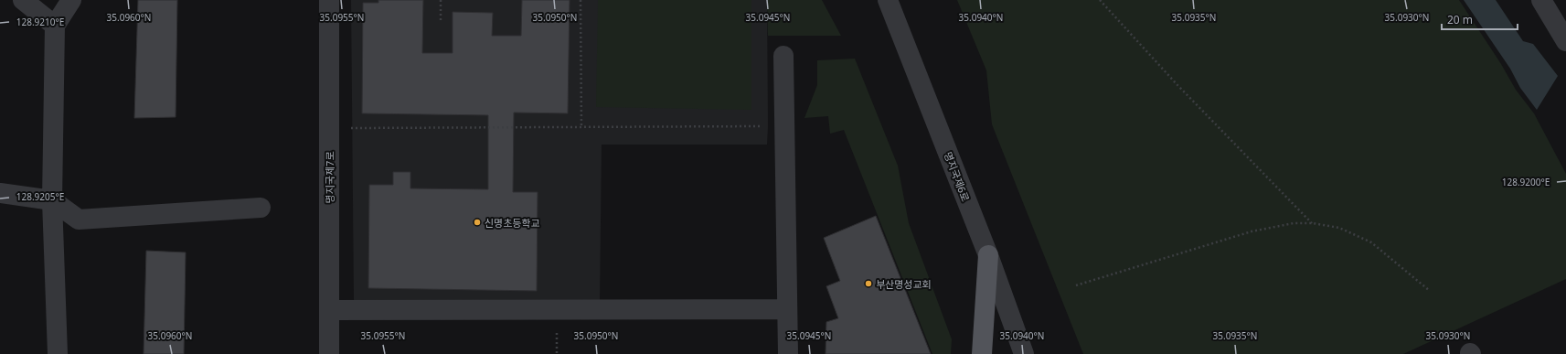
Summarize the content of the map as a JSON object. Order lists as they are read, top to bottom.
{
  "streets": {
    "street": ["명지국제6로", "명지국제7로"]
  },
  "places": ["신명초등학교", "부산명성교회"],
  "scale_bar": "20 m",
  "coordinates": [
    "35.0960°N",
    "35.0955°N",
    "35.0950°N",
    "35.0945°N",
    "35.0940°N",
    "35.0935°N",
    "35.0930°N",
    "128.9210°E",
    "128.9200°E",
    "128.9205°E"
  ]
}
